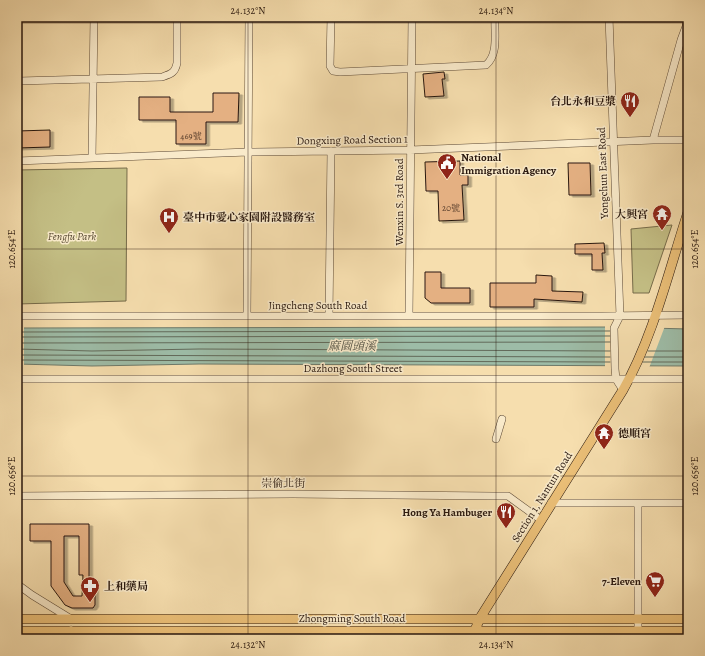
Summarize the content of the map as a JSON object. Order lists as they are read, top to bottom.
{
  "streets": {
    "main road": ["Section 1, Nantun Road", "Zhongming South Road"],
    "street": [
      "Dongxing Road Section 1",
      "Yongchun East Road",
      "Wenxin S. 3rd Road",
      "Jingcheng South Road",
      "Dazhong South Street",
      "崇倫北街"
    ]
  },
  "crossings": [
    ["Dongxing Road Section 1", "Yongchun East Road"],
    ["Dongxing Road Section 1", "Wenxin S. 3rd Road"],
    ["Yongchun East Road", "Jingcheng South Road"],
    ["Yongchun East Road", "Dazhong South Street"],
    ["Wenxin S. 3rd Road", "Jingcheng South Road"],
    ["Jingcheng South Road", "Section 1, Nantun Road"],
    ["Dazhong South Street", "Section 1, Nantun Road"],
    ["崇倫北街", "Section 1, Nantun Road"],
    ["Section 1, Nantun Road", "Zhongming South Road"]
  ],
  "water": ["麻園頭溪"],
  "parks": ["Fengfu Park"],
  "places": {
    "restaurant": ["台北永和豆漿", "Hong Ya Hambuger"],
    "public building": ["National Immigration Agency"],
    "temple": ["大興宮", "德順宮"],
    "hospital": ["臺中市愛心家園附設醫務室"],
    "supermarket": ["7-Eleven"],
    "pharmacy": ["上和藥局"]
  },
  "house_numbers": ["469號", "20號"],
  "coordinates": [
    "24.132°N",
    "24.134°N",
    "120.654°E",
    "120.656°E"
  ]
}
